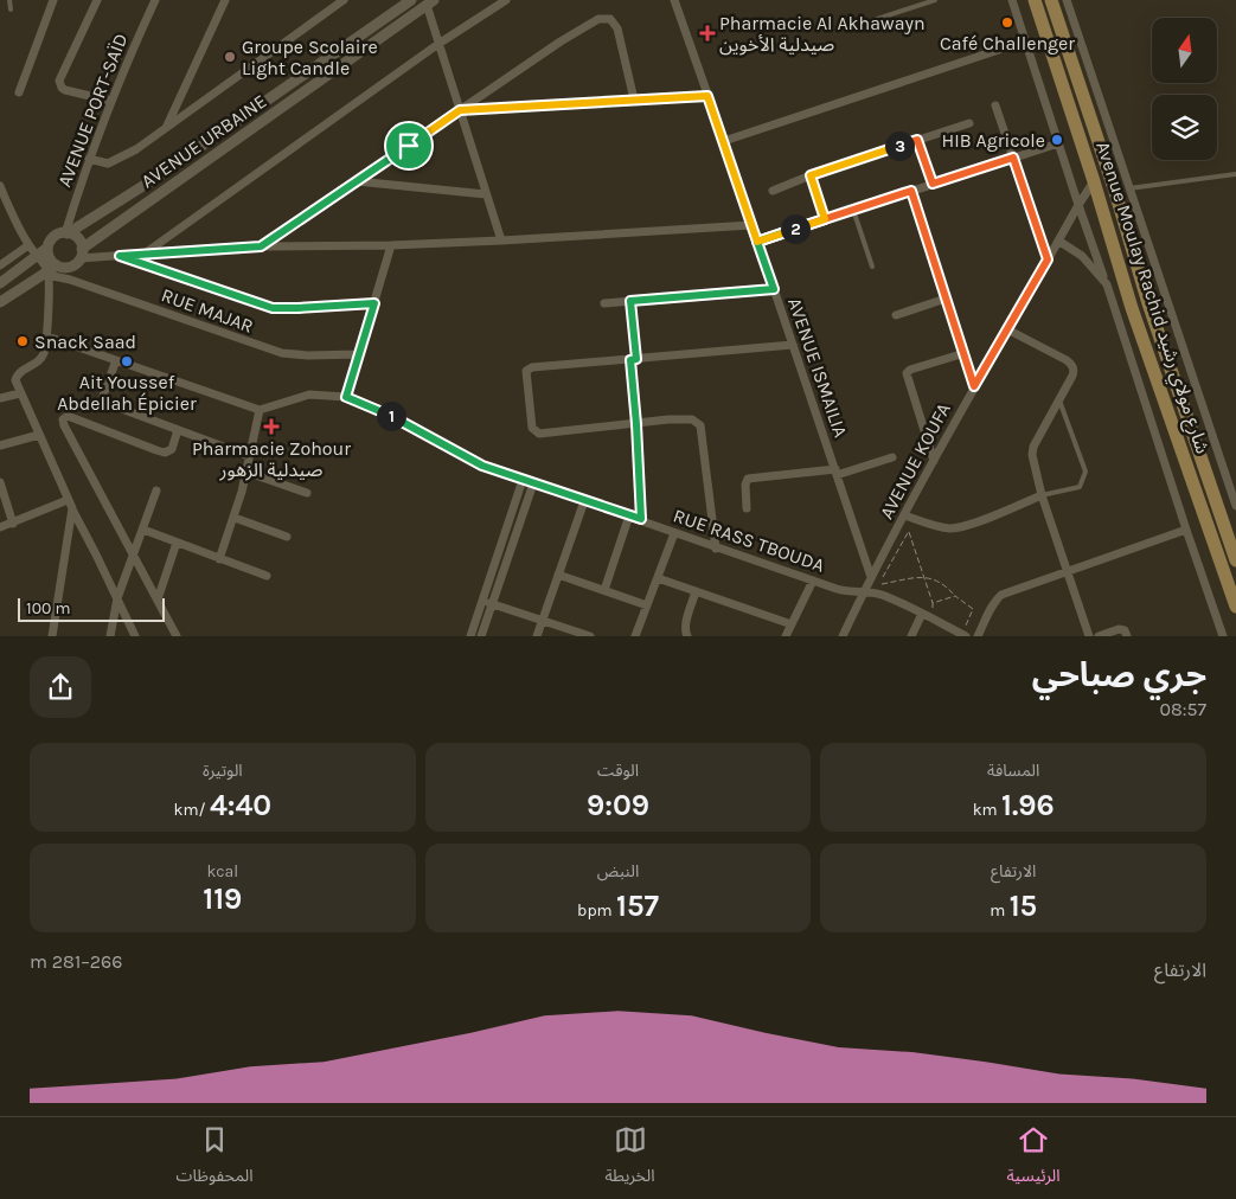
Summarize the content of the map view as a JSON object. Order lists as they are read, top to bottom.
{
  "streets": {
    "main road": ["Avenue Moulay Rachid شارع مولاي رشيد"],
    "street": [
      "AVENUE PORT-SAÏD",
      "AVENUE URBAINE",
      "RUE MAJAR",
      "AVENUE ISMAILIA",
      "AVENUE KOUFA",
      "RUE RASS TBOUDA"
    ]
  },
  "crossings": [
    ["AVENUE PORT-SAÏD", "AVENUE URBAINE"],
    ["AVENUE PORT-SAÏD", "RUE MAJAR"],
    ["AVENUE URBAINE", "RUE MAJAR"],
    ["Avenue Moulay Rachid شارع مولاي رشيد", "AVENUE KOUFA"],
    ["AVENUE ISMAILIA", "AVENUE KOUFA"],
    ["AVENUE KOUFA", "RUE RASS TBOUDA"]
  ],
  "places": {
    "other": [
      "Café Challenger",
      "Groupe Scolaire Light Candle",
      "HIB Agricole",
      "Snack Saad",
      "Ait Youssef Abdellah Épicier"
    ],
    "health": ["Pharmacie Al Akhawayn صيدلية الأخوين", "Pharmacie Zohour صيدلية الزهور"]
  },
  "scale_bar": "100 m",
  "north": "top",
  "page": {
    "pins": ["3", "2", "1"],
    "scale": "100 m",
    "heading": ["جري صباحي", "08:57"],
    "stats": [
      ["المسافة", "1.96 km"],
      ["الوقت", "9:09"],
      ["الوتيرة", "4:40 /km"],
      ["الارتفاع", "15 m"],
      ["النبض", "157 bpm"],
      ["kcal", "119"]
    ],
    "chart": ["الارتفاع", "266–281 m"],
    "tabs": ["الرئيسية", "الخريطة", "المحفوظات"]
  }
}
